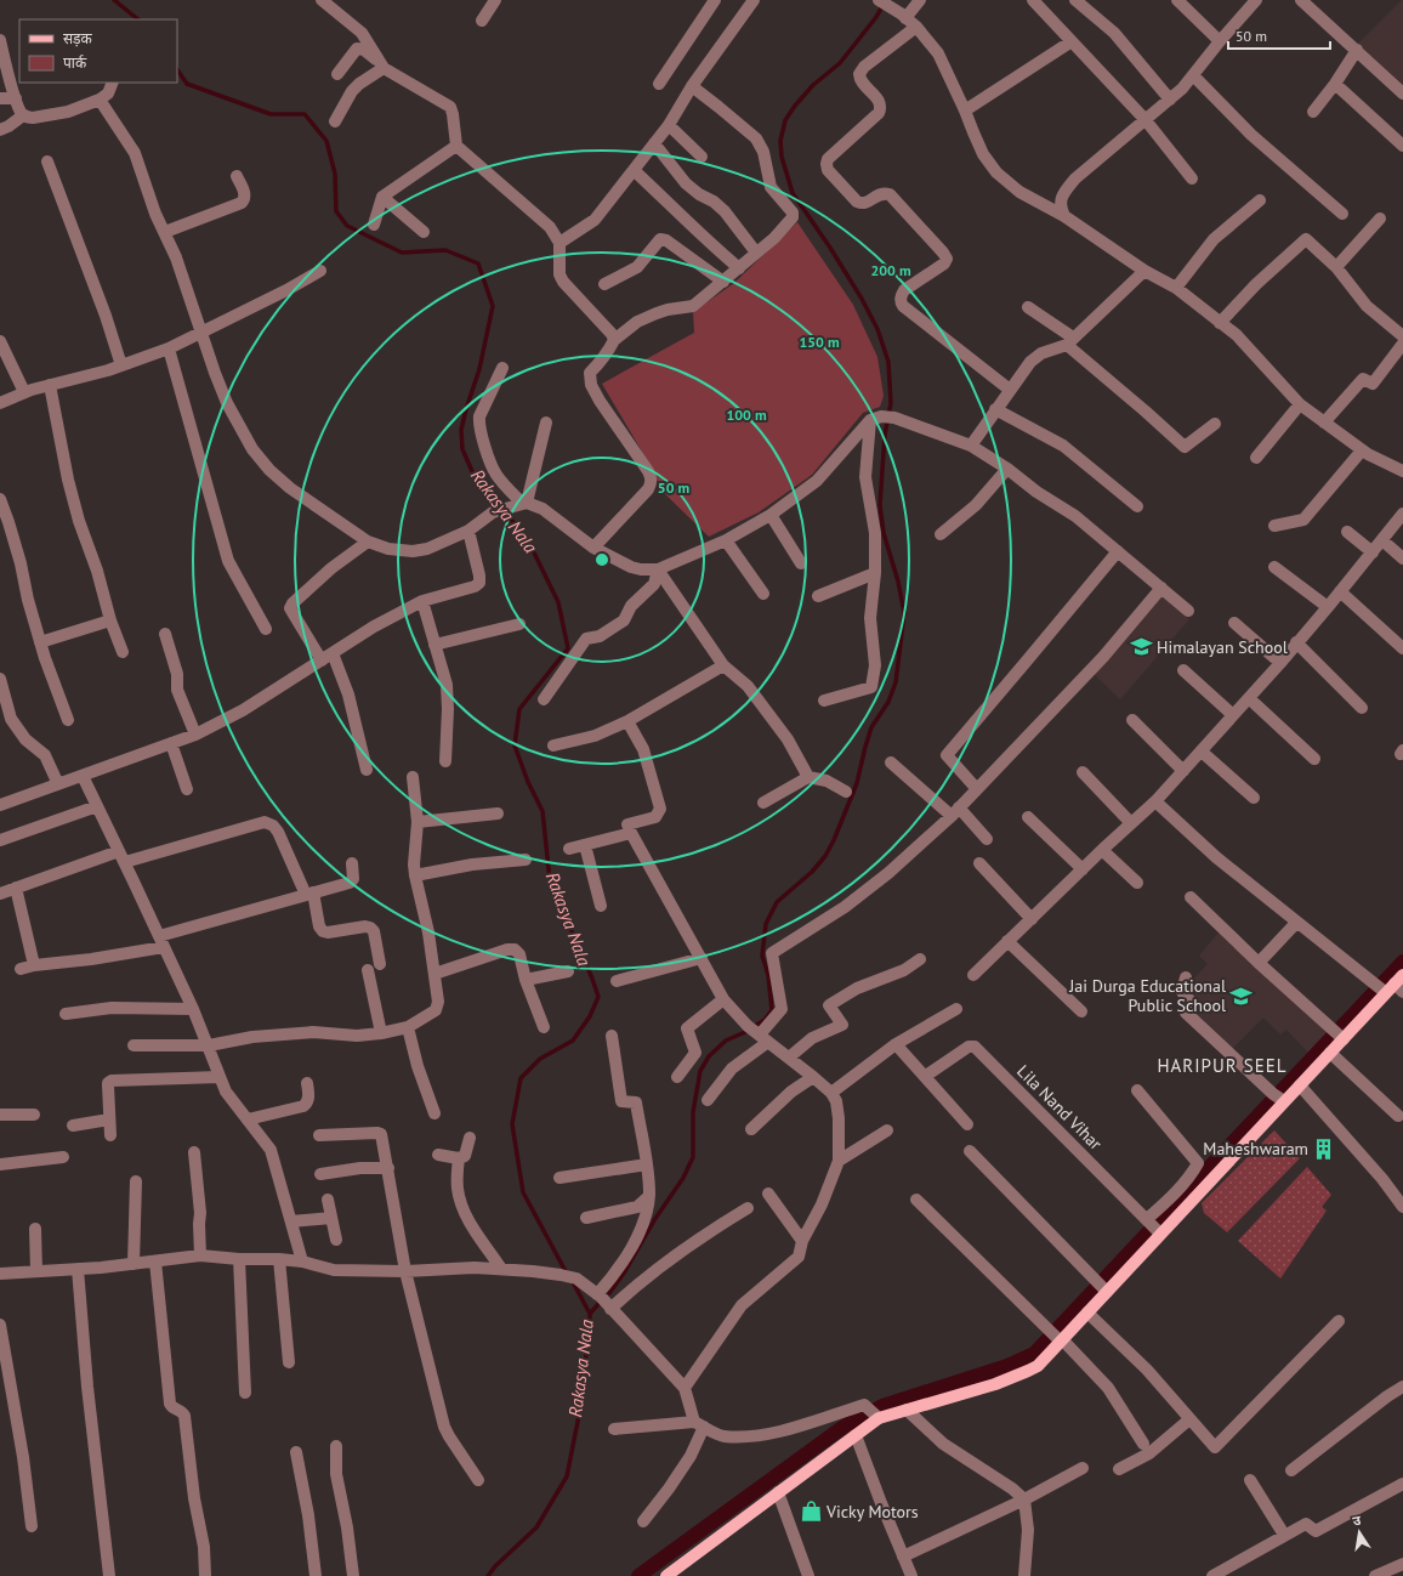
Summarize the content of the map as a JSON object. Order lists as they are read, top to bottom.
{
  "streets": {
    "street": ["Lila Nand Vihar"]
  },
  "districts": ["HARIPUR SEEL"],
  "water": ["Rakasya Nala"],
  "places": {
    "school or university": ["Himalayan School", "Jai Durga Educational Public School"],
    "building": ["Maheshwaram"],
    "shop": ["Vicky Motors"]
  },
  "legend": ["सड़क", "पार्क"],
  "scale_bar": "50 m",
  "north": "top",
  "rings": [
    "200 m",
    "150 m",
    "100 m",
    "50 m"
  ]
}
